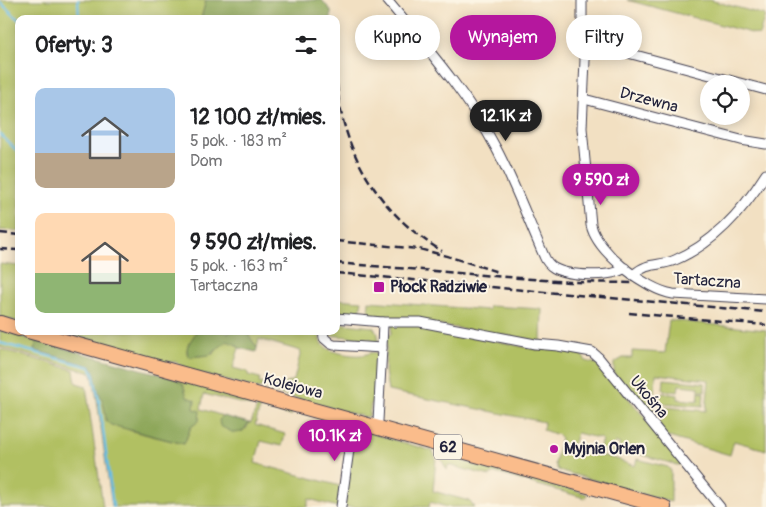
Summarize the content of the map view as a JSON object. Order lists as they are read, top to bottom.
{
  "streets": {
    "main road": ["Kolejowa", "62"],
    "street": ["Drzewna", "Tartaczna", "Ukośna"]
  },
  "crossings": [
    ["Drzewna", "Tartaczna"]
  ],
  "places": {
    "transit": ["Płock Radziwie"],
    "other": ["Myjnia Orlen"]
  },
  "page": {
    "chip": ["Kupno", "Wynajem", "Filtry"],
    "heading": "Oferty: 3",
    "list": [
      {
        "name": "12 100 zł/mies.",
        "note": "5 pok. · 183 m² · Dom"
      },
      {
        "name": "9 590 zł/mies.",
        "note": "5 pok. · 163 m² · Tartaczna"
      }
    ],
    "price": ["12.1K zł", "9 590 zł", "10.1K zł"]
  }
}
